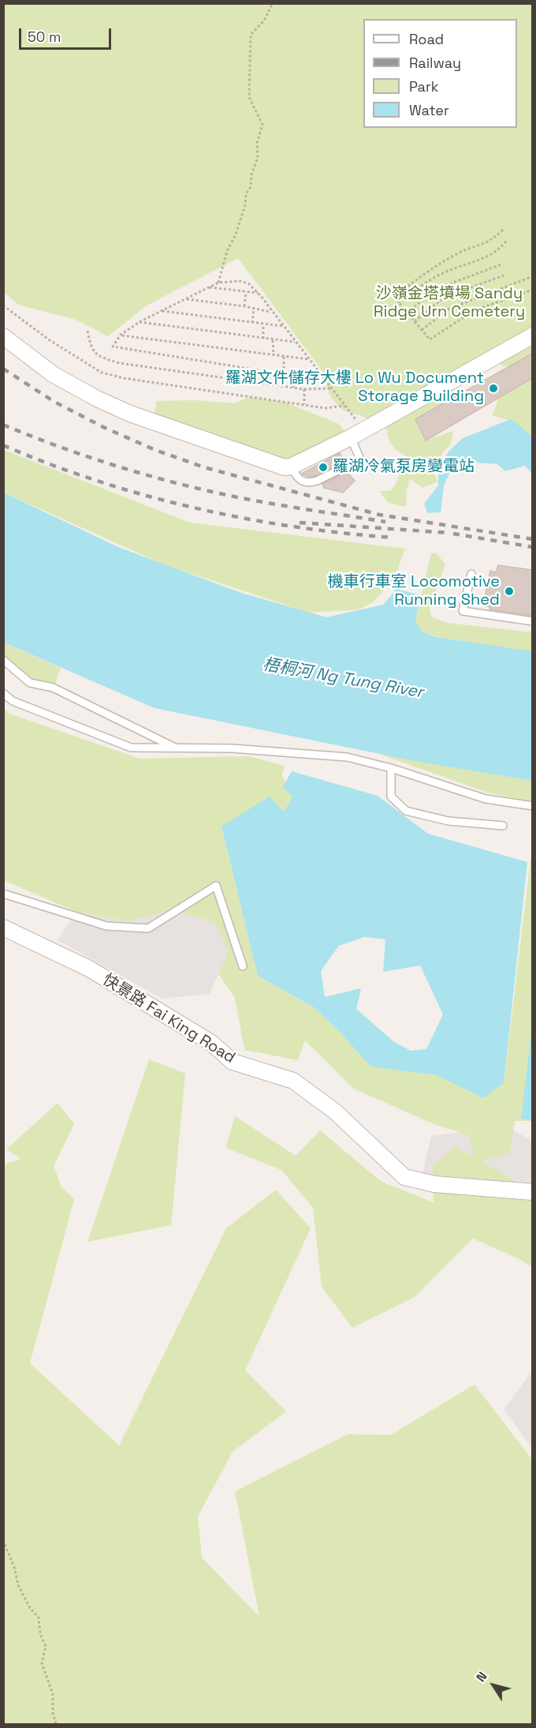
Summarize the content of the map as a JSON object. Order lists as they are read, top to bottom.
{
  "streets": {
    "street": ["快景路 Fai King Road"]
  },
  "water": ["梧桐河 Ng Tung River"],
  "parks": ["沙嶺金塔墳場 Sandy Ridge Urn Cemetery"],
  "places": ["羅湖文件儲存大樓 Lo Wu Document Storage Building", "羅湖冷氣泵房變電站", "機車行車室 Locomotive Running Shed"],
  "legend": [
    "Road",
    "Railway",
    "Park",
    "Water"
  ],
  "scale_bar": "50 m",
  "north": "top left"
}
